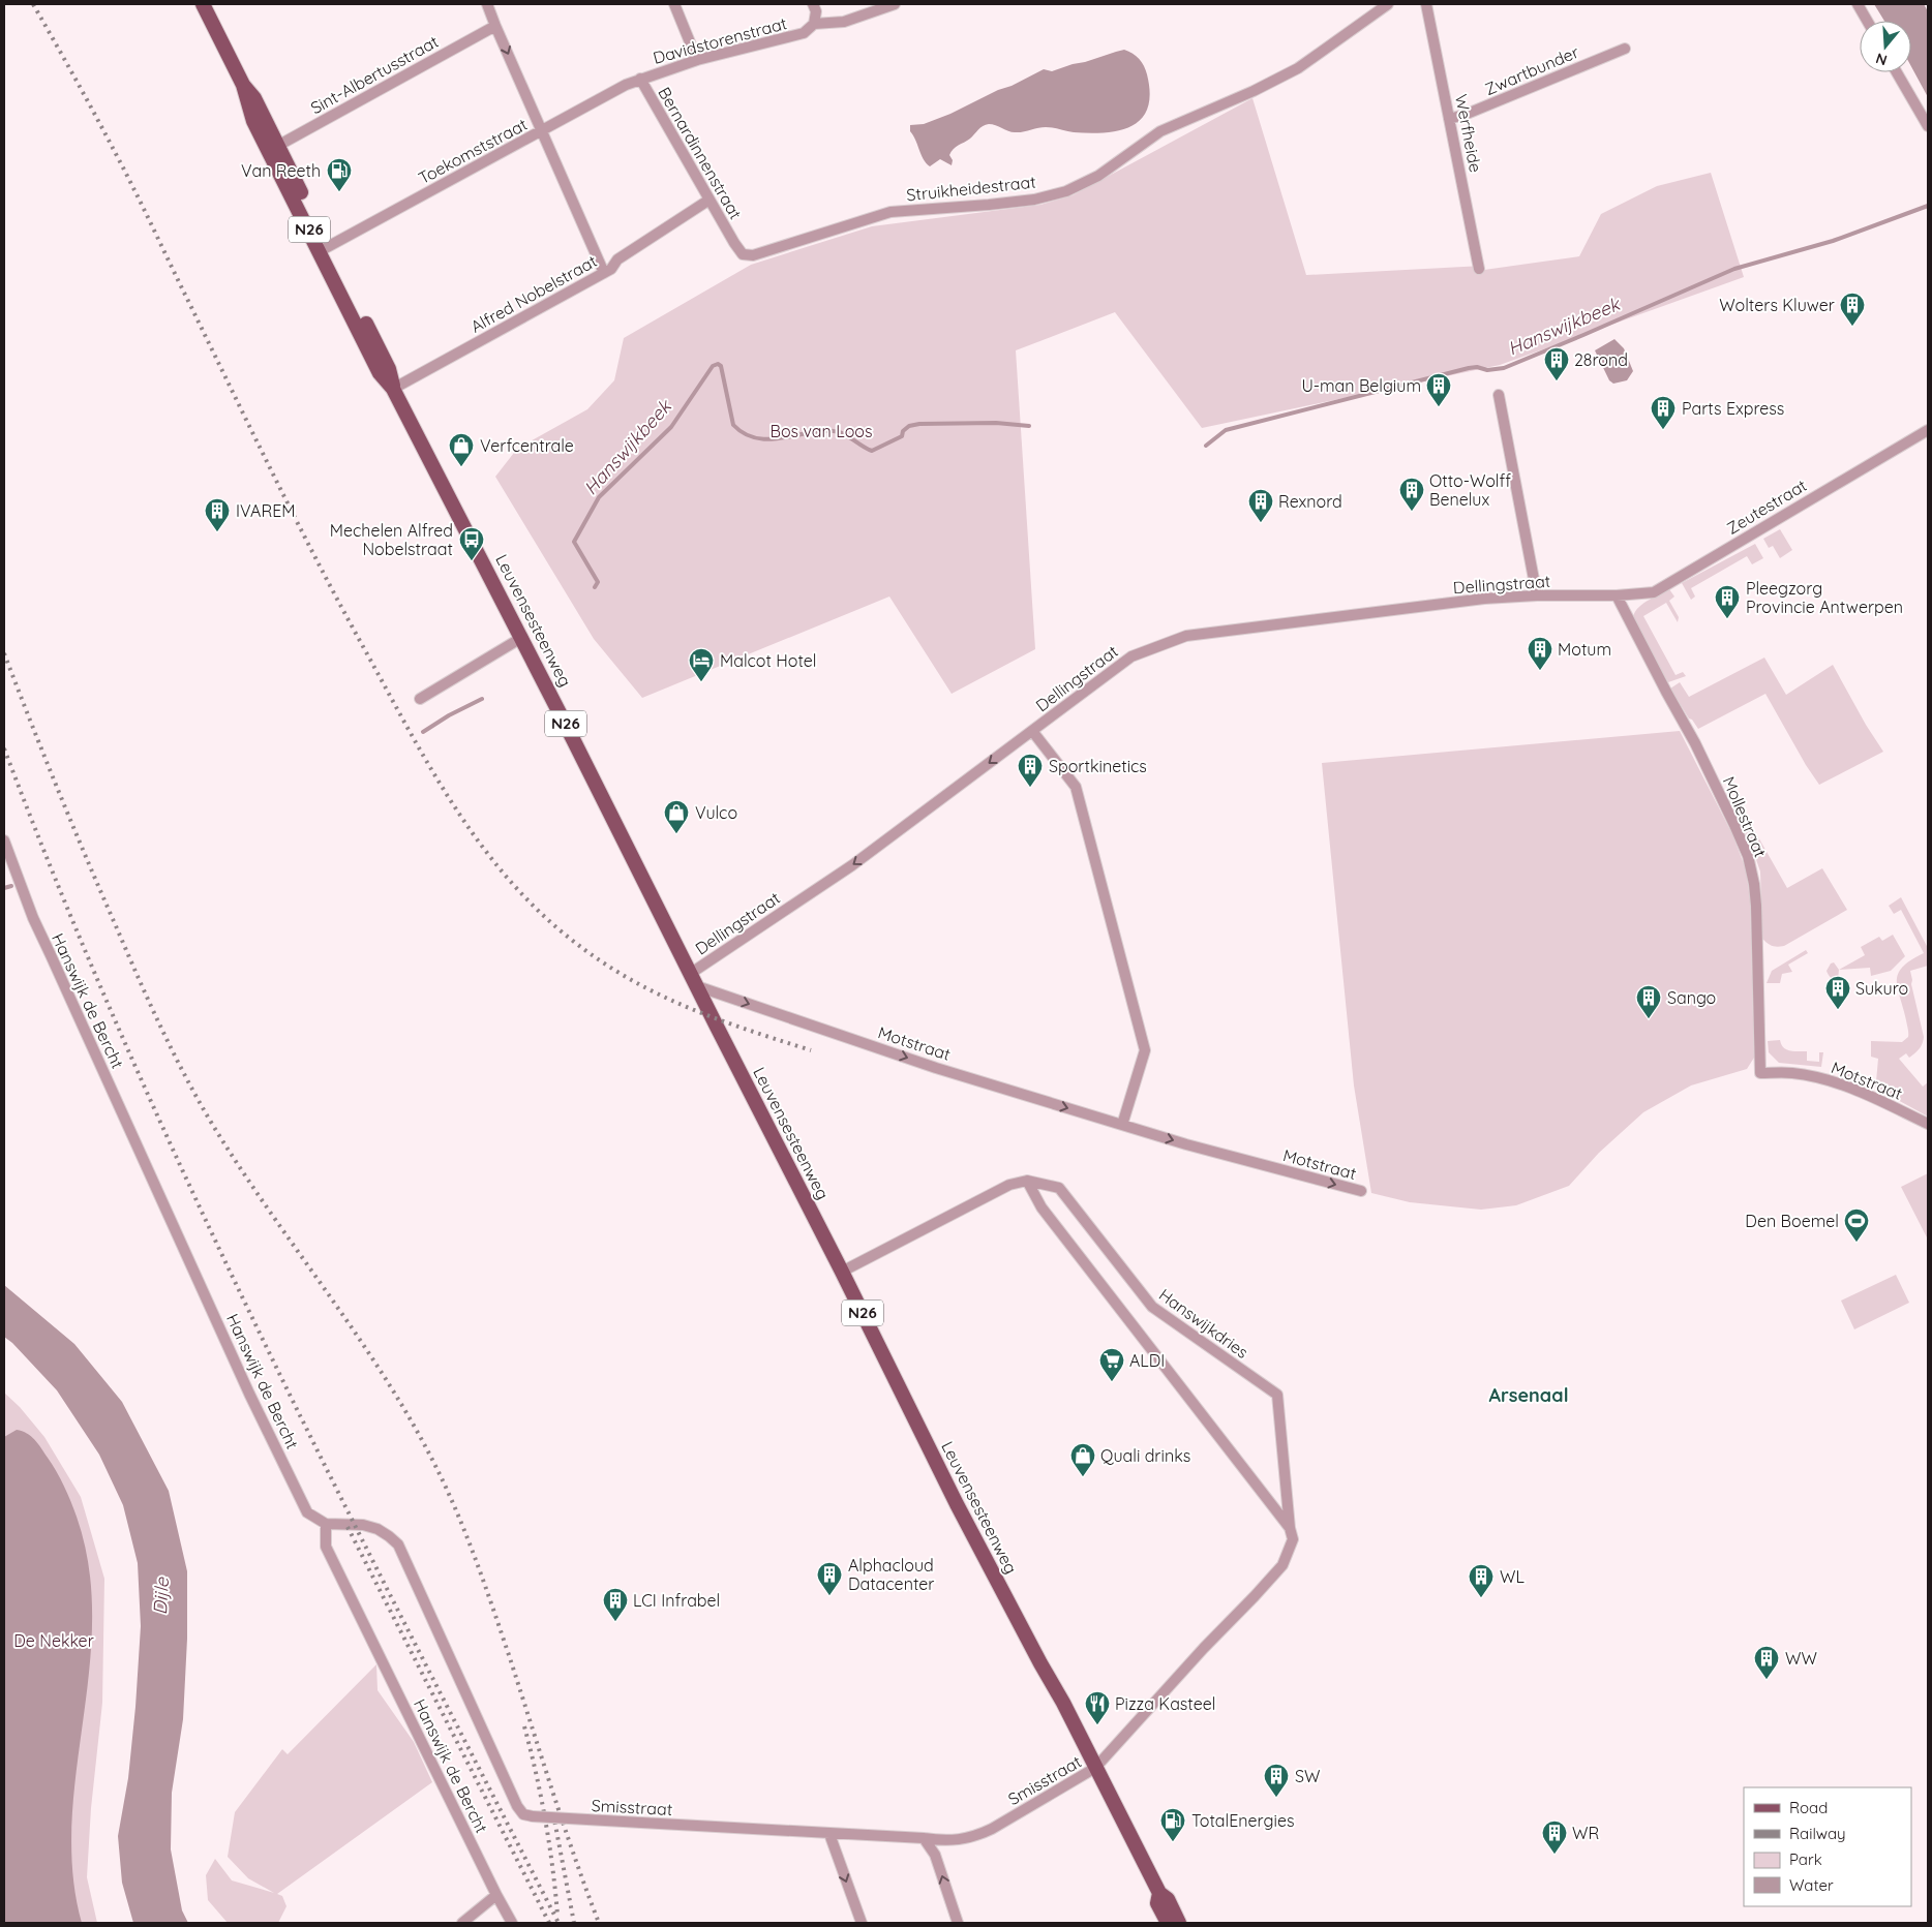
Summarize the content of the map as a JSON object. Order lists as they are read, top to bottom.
{
  "streets": {
    "main road": ["N26", "Leuvensesteenweg"],
    "street": [
      "Davidstorenstraat",
      "Zwartbunder",
      "Sint-Albertusstraat",
      "Werfheide",
      "Toekomststraat",
      "Bernardinnenstraat",
      "Struikheidestraat",
      "Alfred Nobelstraat",
      "Zeutestraat",
      "Dellingstraat",
      "Mollestraat",
      "Hanswijk de Bercht",
      "Motstraat",
      "Hanswijkdries",
      "Smisstraat"
    ]
  },
  "crossings": [
    ["Davidstorenstraat", "Toekomststraat"],
    ["Davidstorenstraat", "Bernardinnenstraat"],
    ["Zwartbunder", "Werfheide"],
    ["Sint-Albertusstraat", "Leuvensesteenweg"],
    ["Toekomststraat", "Bernardinnenstraat"],
    ["Toekomststraat", "Leuvensesteenweg"],
    ["Bernardinnenstraat", "Struikheidestraat"],
    ["Bernardinnenstraat", "Alfred Nobelstraat"],
    ["Alfred Nobelstraat", "Leuvensesteenweg"],
    ["Zeutestraat", "Dellingstraat"],
    ["Zeutestraat", "Mollestraat"],
    ["Dellingstraat", "Leuvensesteenweg"],
    ["Dellingstraat", "Mollestraat"],
    ["Leuvensesteenweg", "Motstraat"],
    ["Leuvensesteenweg", "Hanswijkdries"],
    ["Leuvensesteenweg", "Smisstraat"],
    ["Mollestraat", "Motstraat"],
    ["Hanswijk de Bercht", "Smisstraat"],
    ["Hanswijkdries", "Smisstraat"]
  ],
  "one_way": ["Dellingstraat", "Motstraat"],
  "districts": ["Arsenaal"],
  "water": ["Hanswijkbeek", "Dijle"],
  "parks": ["Bos van Loos", "De Nekker"],
  "places": {
    "fuel station": ["Van Reeth", "TotalEnergies"],
    "building": [
      "Wolters Kluwer",
      "28rond",
      "U-man Belgium",
      "Parts Express",
      "Otto-Wolff Benelux",
      "Rexnord",
      "IVAREM",
      "Pleegzorg Provincie Antwerpen",
      "Motum",
      "Sportkinetics",
      "Sukuro",
      "Sango",
      "Alphacloud Datacenter",
      "WL",
      "LCI Infrabel",
      "WW",
      "SW",
      "WR"
    ],
    "shop": ["Verfcentrale", "Vulco", "Quali drinks"],
    "bus stop": ["Mechelen Alfred Nobelstraat"],
    "hotel": ["Malcot Hotel"],
    "sports": ["Den Boemel"],
    "supermarket": ["ALDI"],
    "restaurant": ["Pizza Kasteel"]
  },
  "legend": [
    "Road",
    "Railway",
    "Park",
    "Water"
  ],
  "north": "bottom"
}
